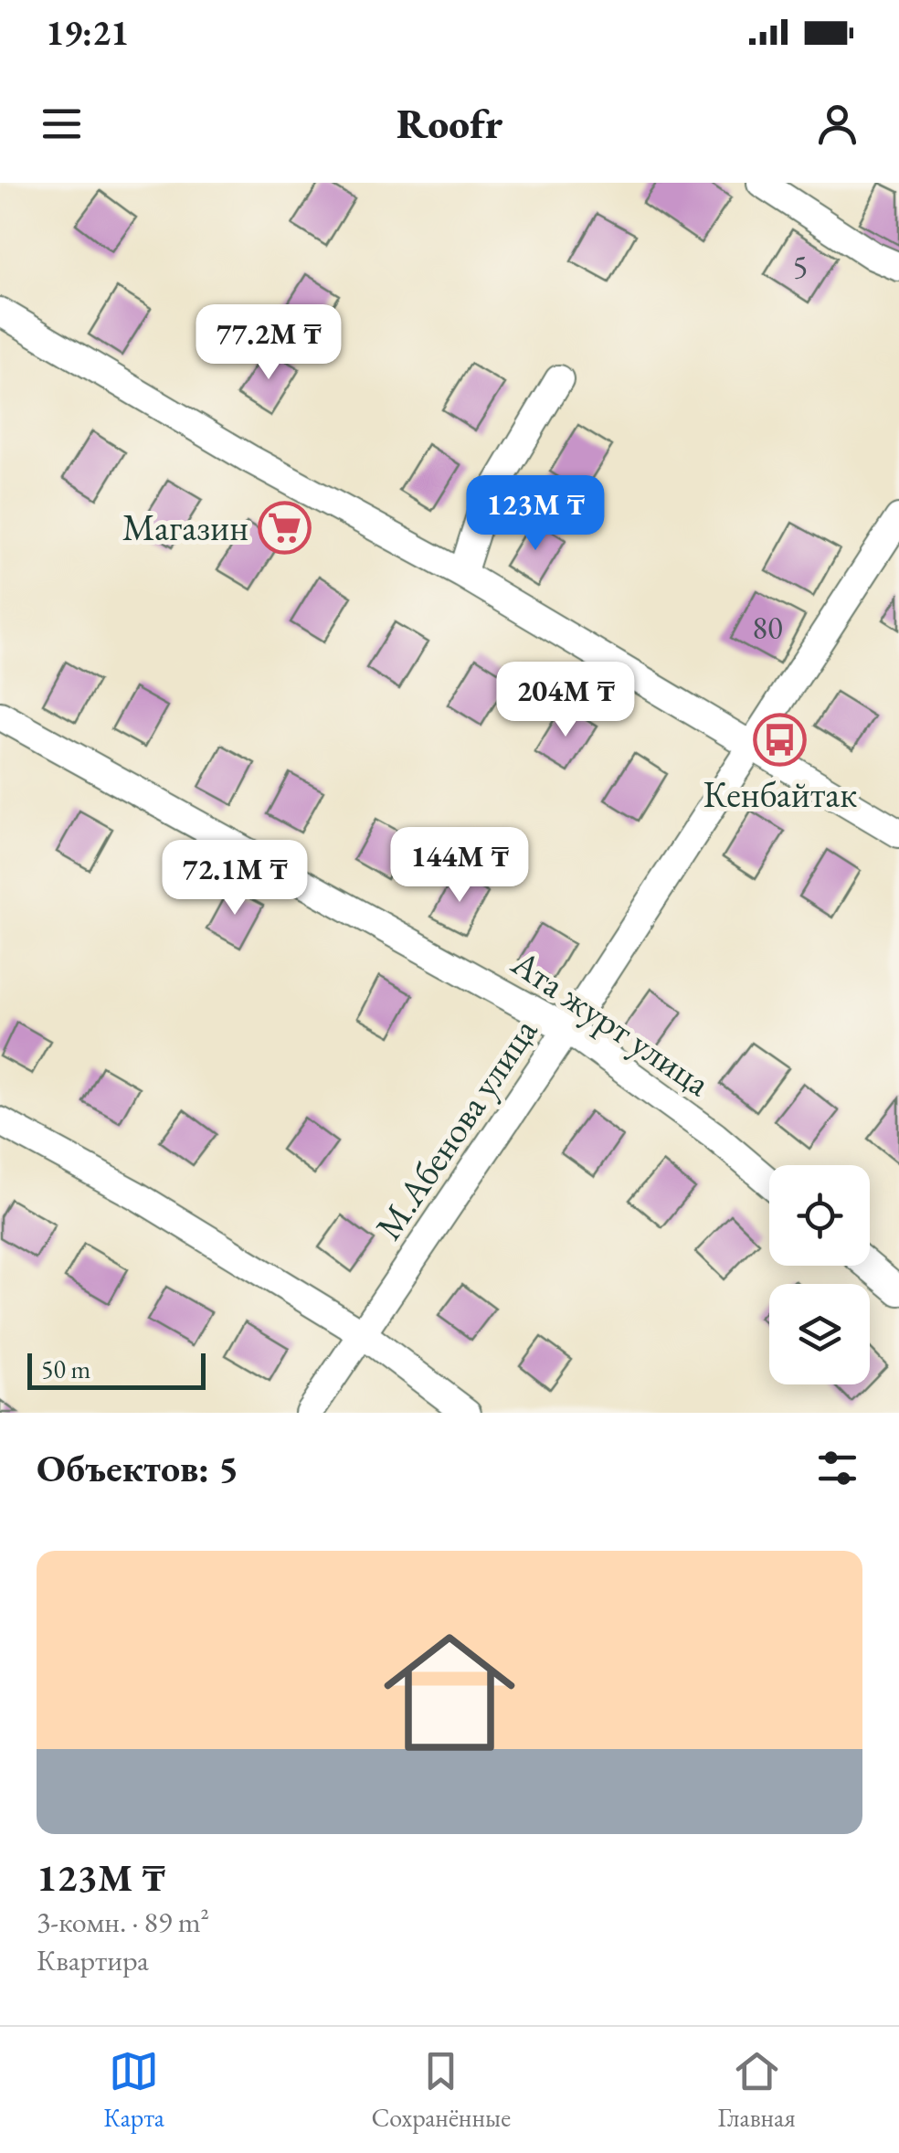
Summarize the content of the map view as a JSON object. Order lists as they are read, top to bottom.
{
  "streets": {
    "street": ["Ата журт улица", "М.Абенова улица"]
  },
  "crossings": [
    ["Ата журт улица", "М.Абенова улица"]
  ],
  "places": {
    "supermarket": ["Магазин"],
    "bus stop": ["Кенбайтак"]
  },
  "house_numbers": ["5", "80"],
  "scale_bar": "50 m",
  "page": {
    "status": "19:21",
    "header": "Roofr",
    "price": [
      "77.2M ₸",
      "123M ₸",
      "204M ₸",
      "144M ₸",
      "72.1M ₸"
    ],
    "scale": "50 m",
    "heading": "Объектов: 5",
    "list": [
      {
        "name": "123M ₸",
        "note": "3-комн. · 89 m² · Квартира"
      }
    ],
    "tabs": ["Карта", "Сохранённые", "Главная"]
  }
}
